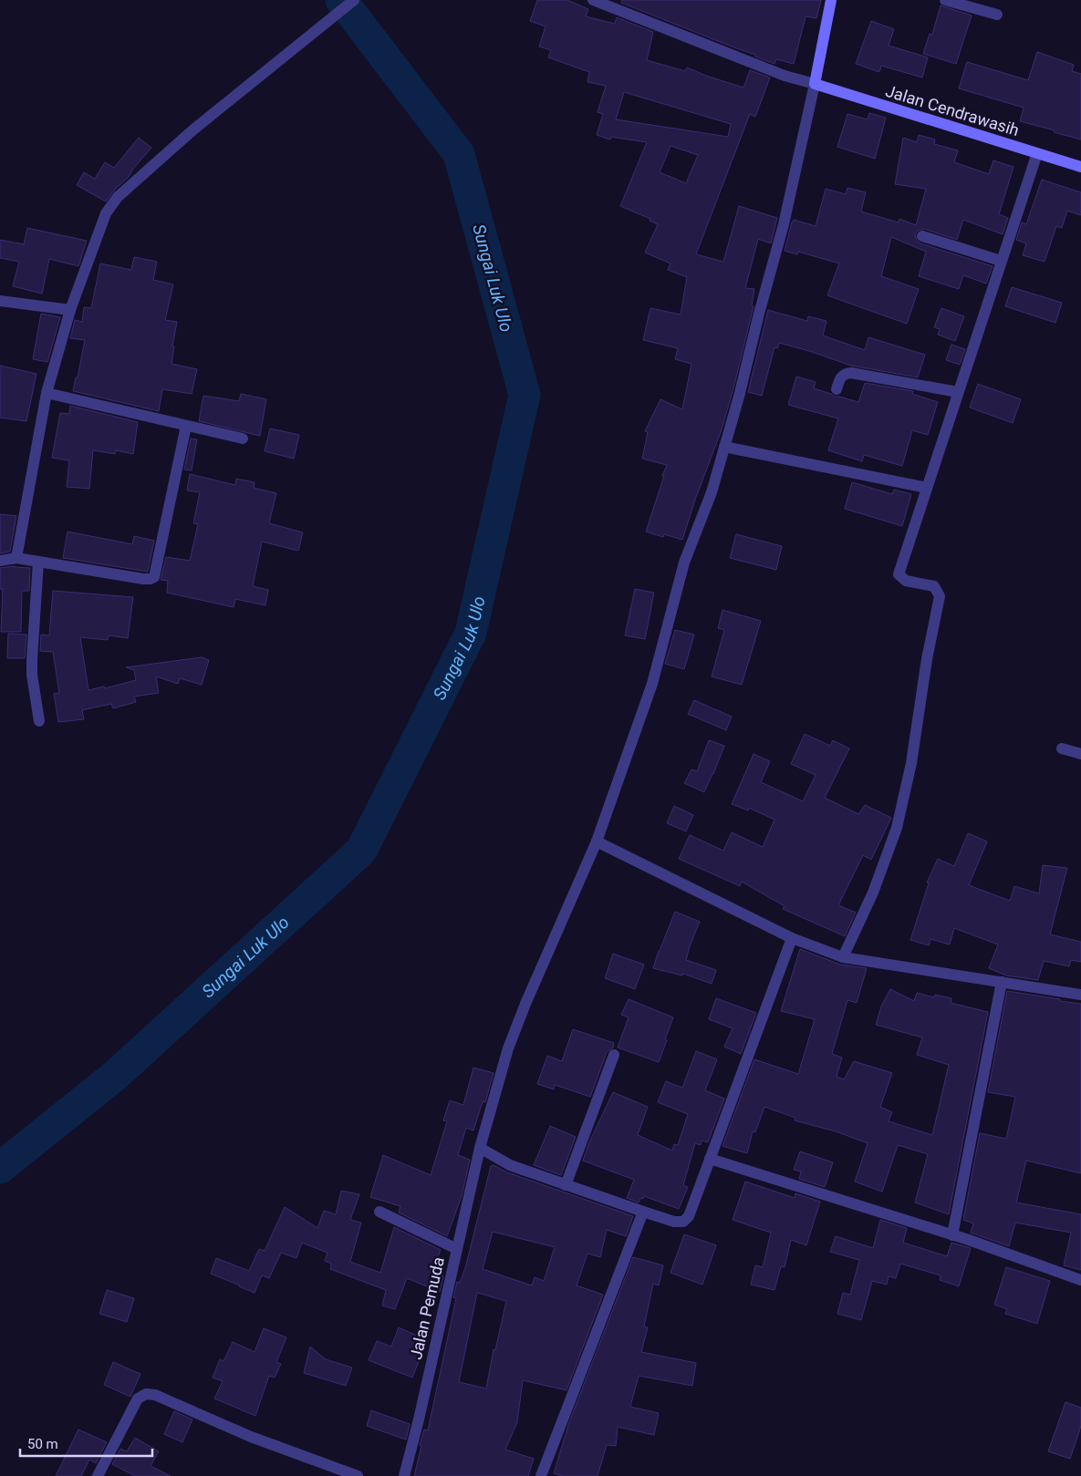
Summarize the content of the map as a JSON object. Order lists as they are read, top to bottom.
{
  "streets": {
    "main road": ["Jalan Cendrawasih"],
    "street": ["Jalan Pemuda"]
  },
  "crossings": [
    ["Jalan Cendrawasih", "Jalan Pemuda"]
  ],
  "water": ["Sungai Luk Ulo"],
  "scale_bar": "50 m"
}
